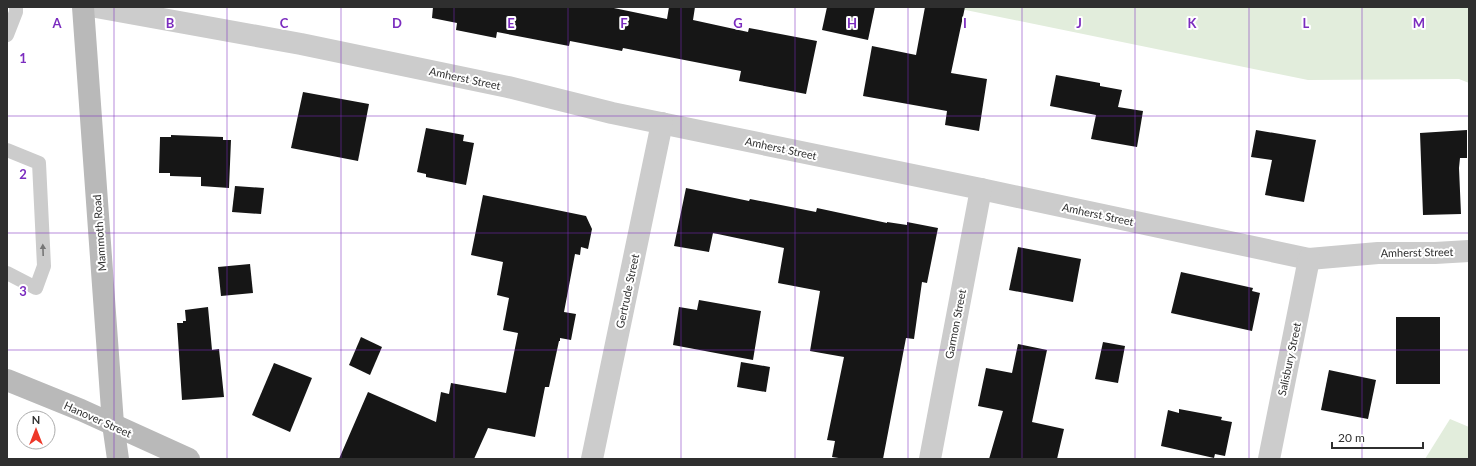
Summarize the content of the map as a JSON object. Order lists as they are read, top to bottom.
{
  "streets": {
    "main road": ["Mammoth Road", "Hanover Street"],
    "street": [
      "Amherst Street",
      "Gertrude Street",
      "Garmon Street",
      "Salisbury Street"
    ]
  },
  "crossings": [
    ["Amherst Street", "Gertrude Street"],
    ["Amherst Street", "Garmon Street"],
    ["Amherst Street", "Salisbury Street"],
    ["Mammoth Road", "Hanover Street"]
  ],
  "scale_bar": "20 m",
  "north": "top",
  "grid": {
    "columns": [
      "A",
      "B",
      "C",
      "D",
      "E",
      "F",
      "G",
      "H",
      "I",
      "J",
      "K",
      "L",
      "M"
    ],
    "rows": ["1", "2", "3"]
  }
}
